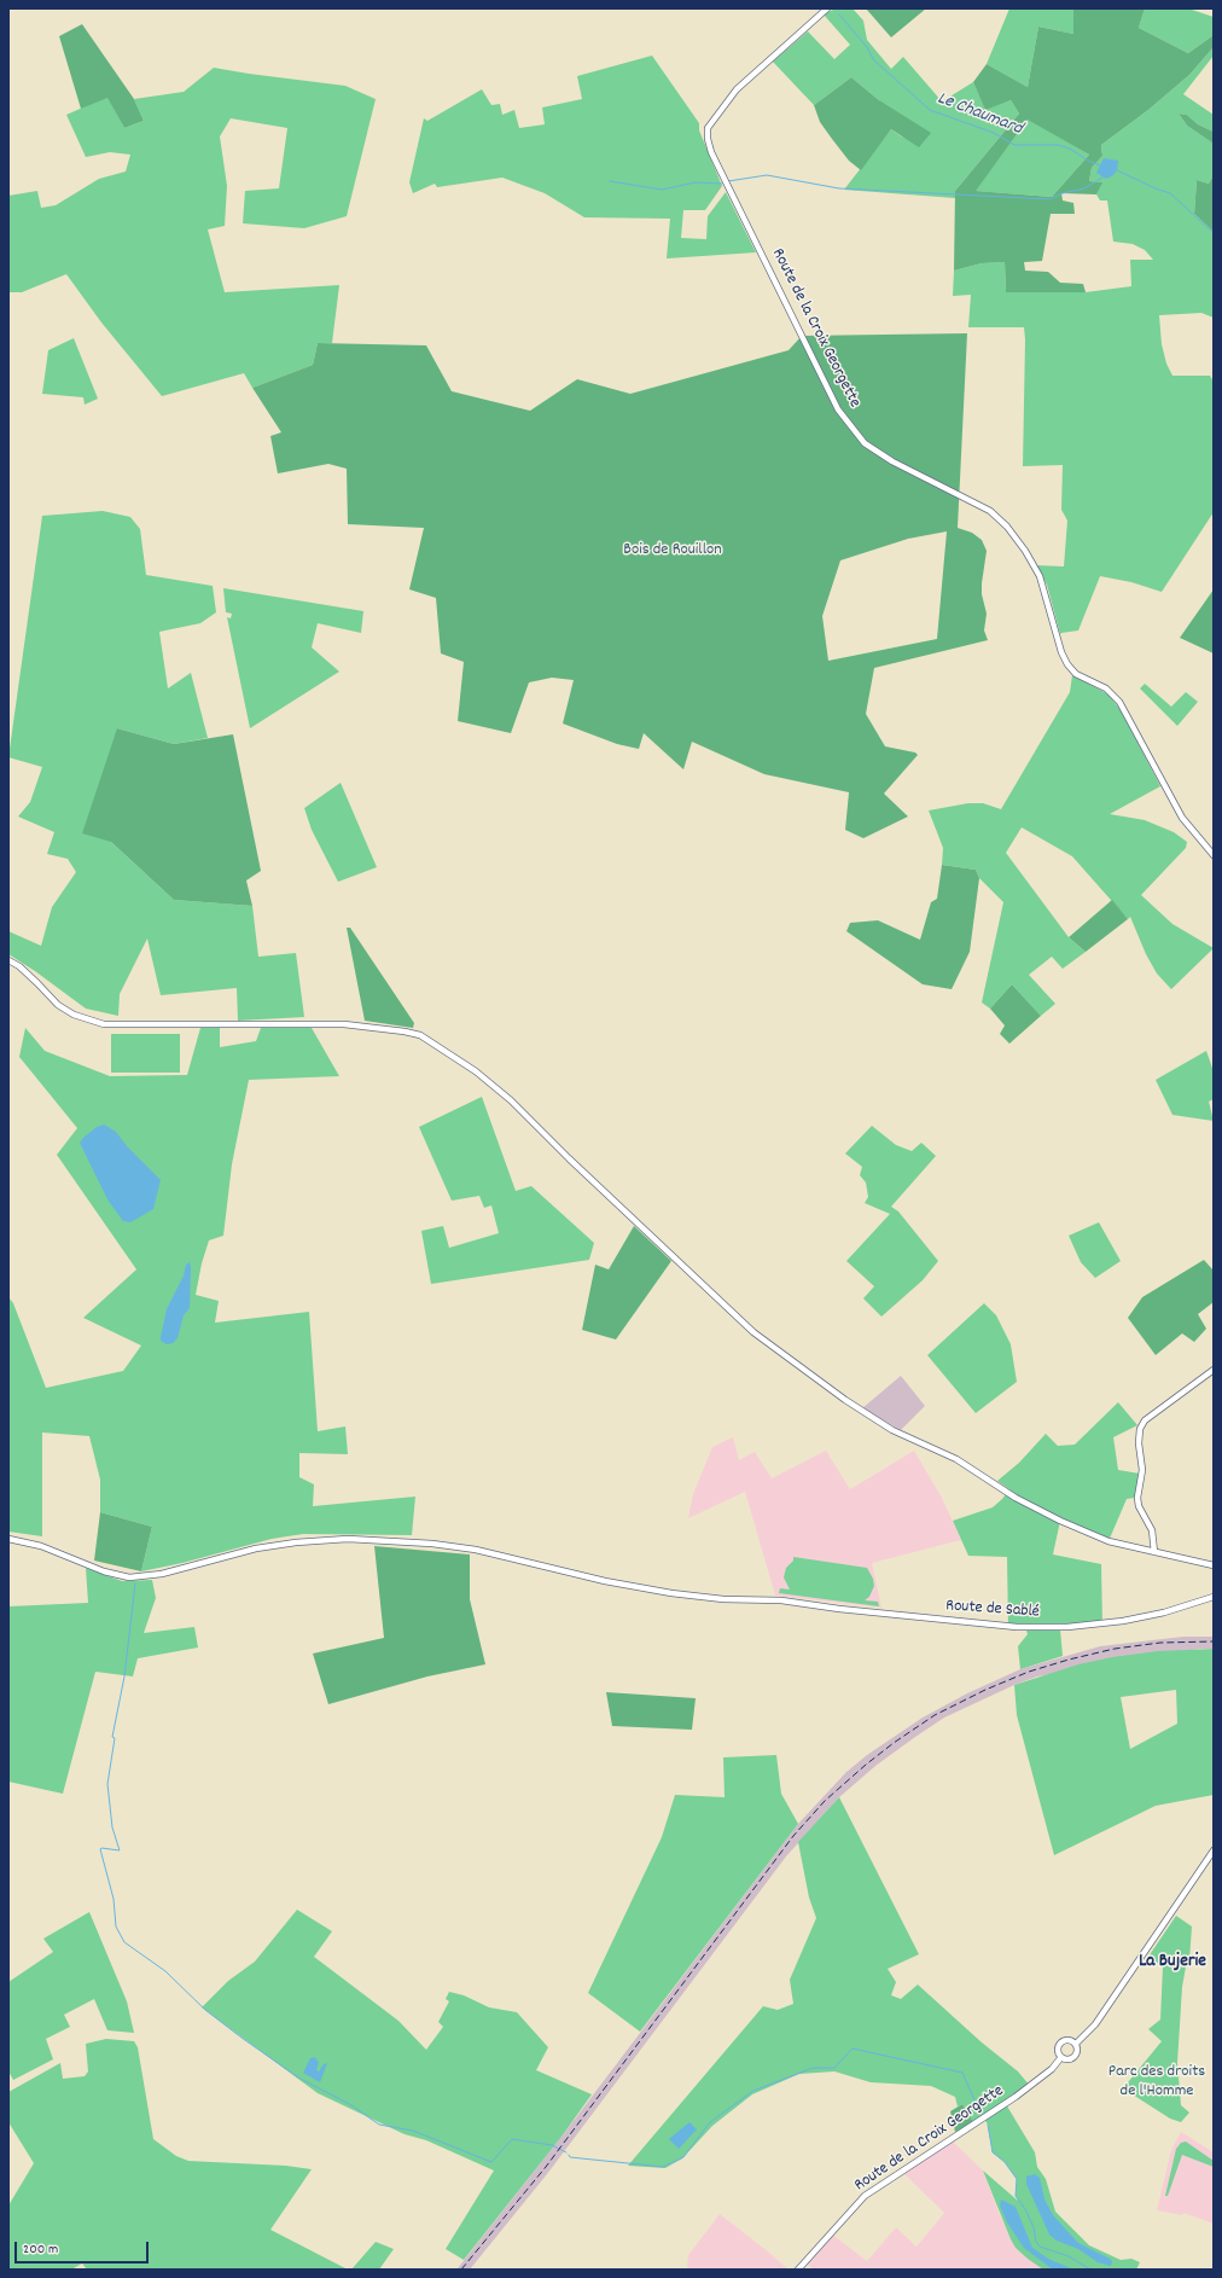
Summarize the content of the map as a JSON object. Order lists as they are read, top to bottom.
{
  "streets": {
    "street": ["Route de la Croix Georgette", "Route de Sablé"]
  },
  "districts": ["La Bujerie"],
  "water": ["Le Chaumard"],
  "parks": ["Bois de Rouillon", "Parc des droits de l'Homme"],
  "scale_bar": "200 m"
}
